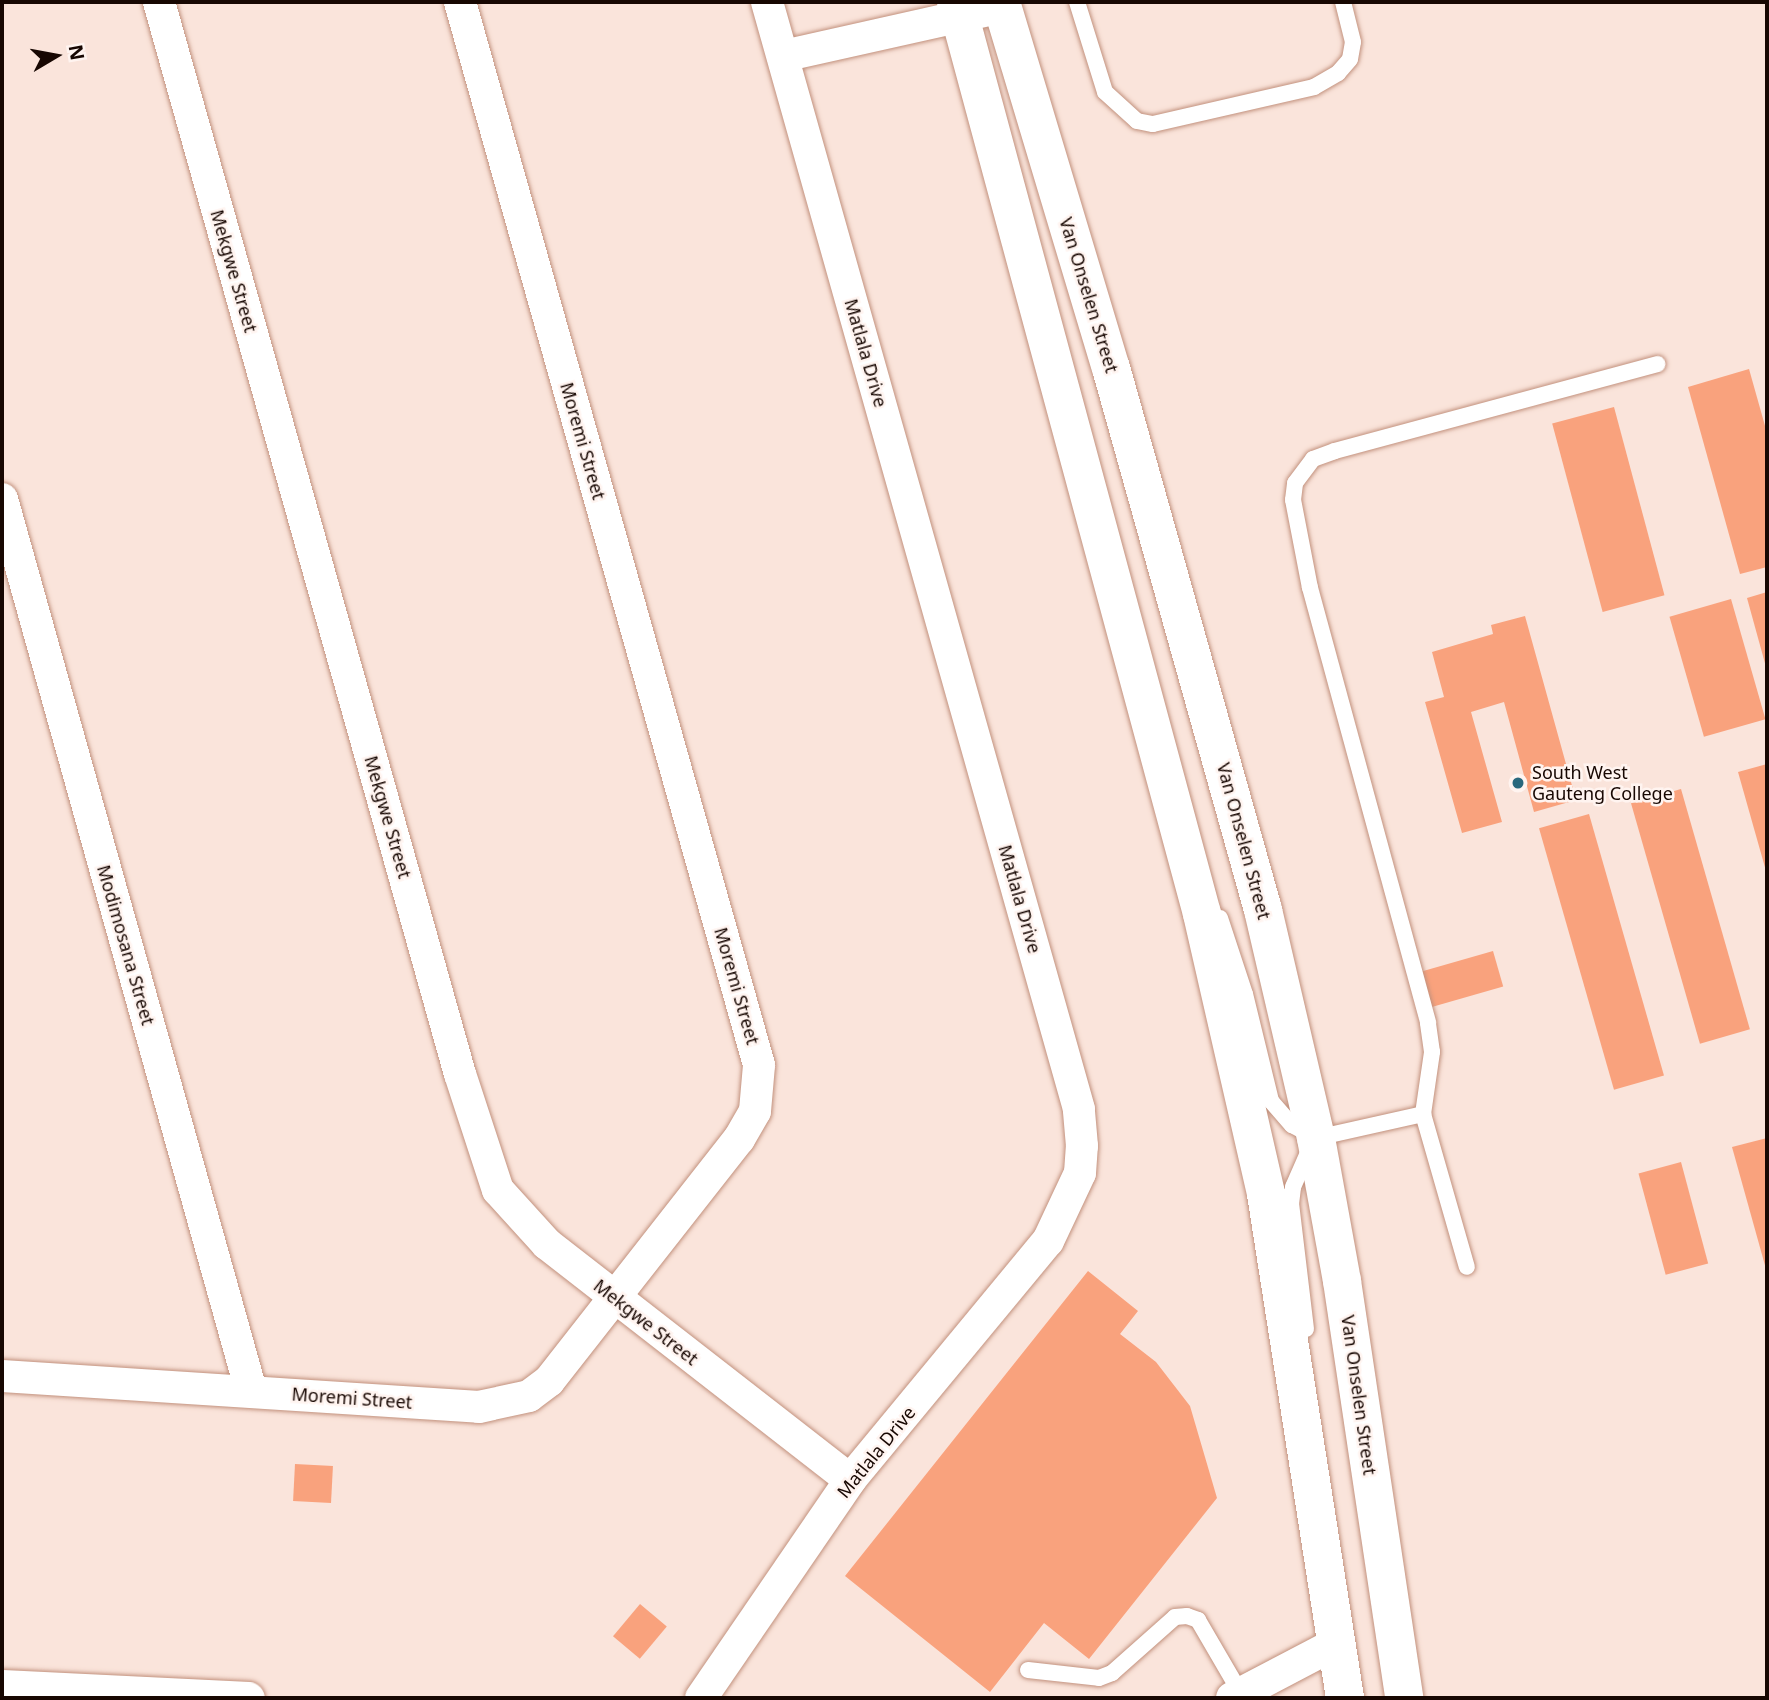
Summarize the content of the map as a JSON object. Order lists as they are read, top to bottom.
{
  "streets": {
    "main road": ["Van Onselen Street"],
    "street": [
      "Mekgwe Street",
      "Matlala Drive",
      "Moremi Street",
      "Modimosana Street"
    ]
  },
  "crossings": [
    ["Mekgwe Street", "Matlala Drive"],
    ["Mekgwe Street", "Moremi Street"],
    ["Moremi Street", "Modimosana Street"]
  ],
  "places": ["South West Gauteng College"],
  "north": "right"
}
